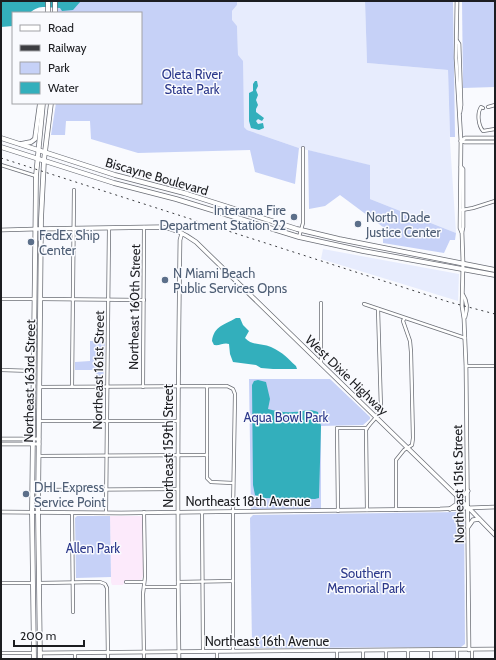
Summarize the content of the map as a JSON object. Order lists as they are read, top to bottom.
{
  "streets": {
    "main road": ["Biscayne Boulevard", "West Dixie Highway", "Northeast 163rd Street"],
    "street": [
      "Northeast 160th Street",
      "Northeast 161st Street",
      "Northeast 159th Street",
      "Northeast 151st Street",
      "Northeast 18th Avenue",
      "Northeast 16th Avenue"
    ]
  },
  "crossings": [
    ["Biscayne Boulevard", "Northeast 163rd Street"],
    ["Biscayne Boulevard", "Northeast 151st Street"],
    ["Northeast 160th Street", "West Dixie Highway"],
    ["Northeast 161st Street", "West Dixie Highway"],
    ["Northeast 161st Street", "Northeast 18th Avenue"],
    ["West Dixie Highway", "Northeast 163rd Street"],
    ["West Dixie Highway", "Northeast 159th Street"],
    ["West Dixie Highway", "Northeast 151st Street"],
    ["West Dixie Highway", "Northeast 18th Avenue"],
    ["Northeast 163rd Street", "Northeast 18th Avenue"],
    ["Northeast 163rd Street", "Northeast 16th Avenue"],
    ["Northeast 159th Street", "Northeast 18th Avenue"],
    ["Northeast 159th Street", "Northeast 16th Avenue"],
    ["Northeast 151st Street", "Northeast 18th Avenue"],
    ["Northeast 151st Street", "Northeast 16th Avenue"]
  ],
  "parks": [
    "Oleta River State Park",
    "Aqua Bowl Park",
    "Allen Park",
    "Southern Memorial Park"
  ],
  "places": [
    "Interama Fire Department Station 22",
    "North Dade Justice Center",
    "FedEx Ship Center",
    "N Miami Beach Public Services Opns",
    "DHL Express Service Point"
  ],
  "legend": [
    "Road",
    "Railway",
    "Park",
    "Water"
  ],
  "scale_bar": "200 m"
}
